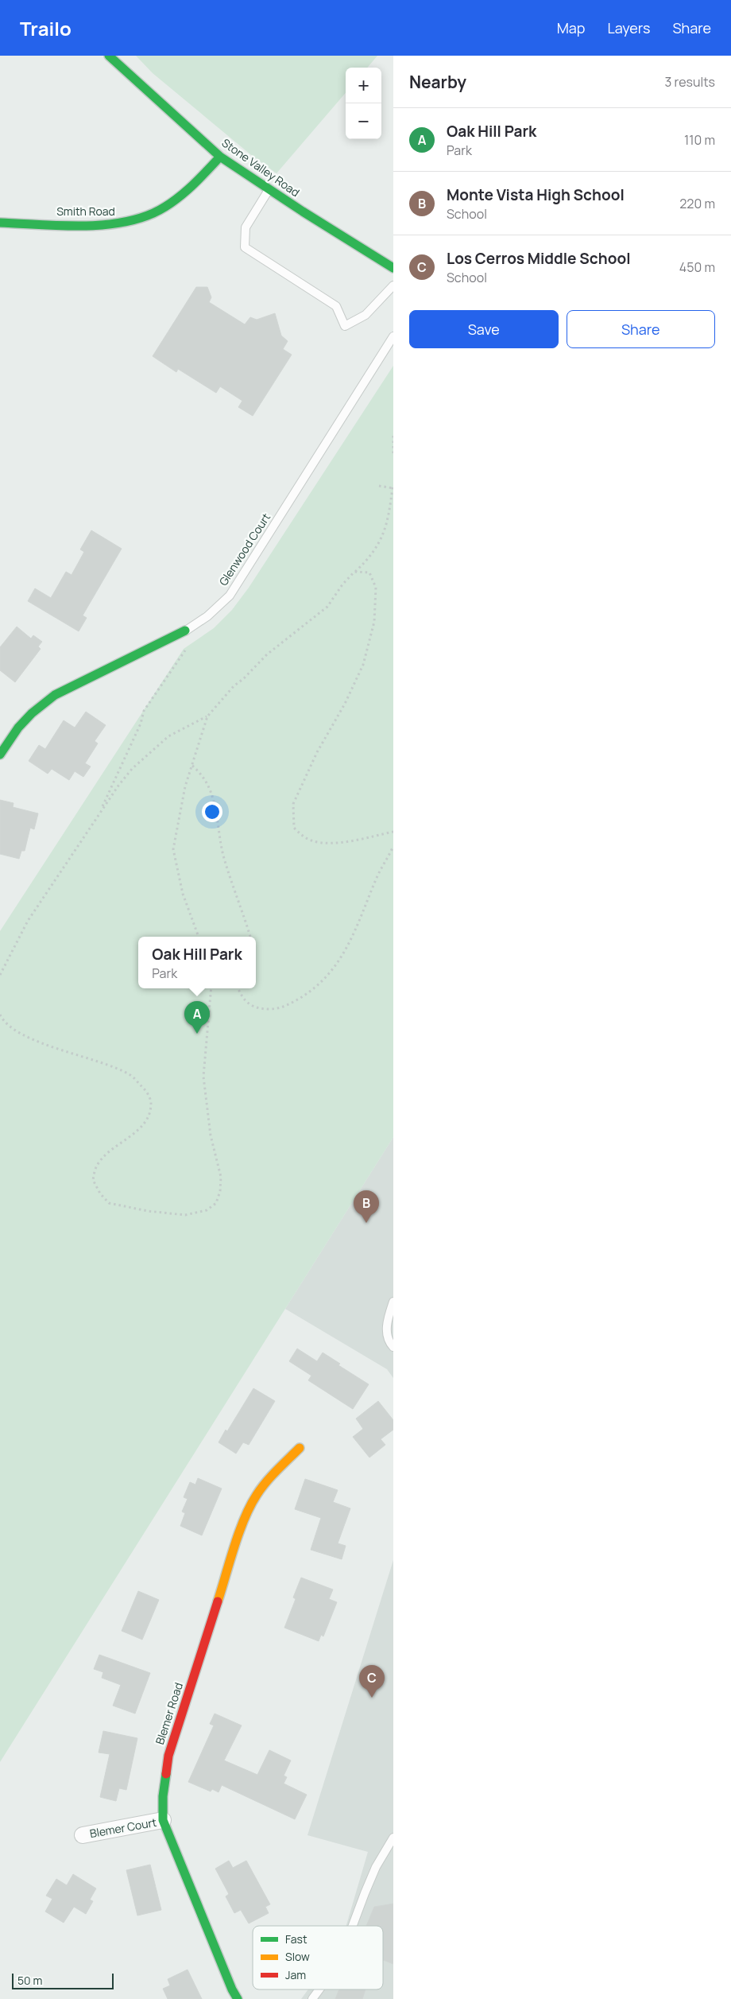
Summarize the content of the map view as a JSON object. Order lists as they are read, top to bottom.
{
  "streets": {
    "street": [
      "Stone Valley Road",
      "Smith Road",
      "Glenwood Court",
      "Blemer Road",
      "Blemer Court"
    ]
  },
  "crossings": [
    ["Stone Valley Road", "Smith Road"],
    ["Blemer Road", "Blemer Court"]
  ],
  "legend": ["Fast", "Slow", "Jam"],
  "scale_bar": "50 m",
  "page": {
    "header": "Trailo",
    "nav": ["Map", "Layers", "Share"],
    "heading": ["Nearby", "3 results"],
    "map_buttons": ["+", "−"],
    "list": [
      {
        "mark": "A",
        "name": "Oak Hill Park",
        "note": "Park",
        "value": "110 m"
      },
      {
        "mark": "B",
        "name": "Monte Vista High School",
        "note": "School",
        "value": "220 m"
      },
      {
        "mark": "C",
        "name": "Los Cerros Middle School",
        "note": "School",
        "value": "450 m"
      }
    ],
    "buttons": ["Save", "Share"],
    "popup": ["Oak Hill Park", "Park"],
    "pins": ["A", "B", "C"],
    "scale": "50 m"
  }
}
